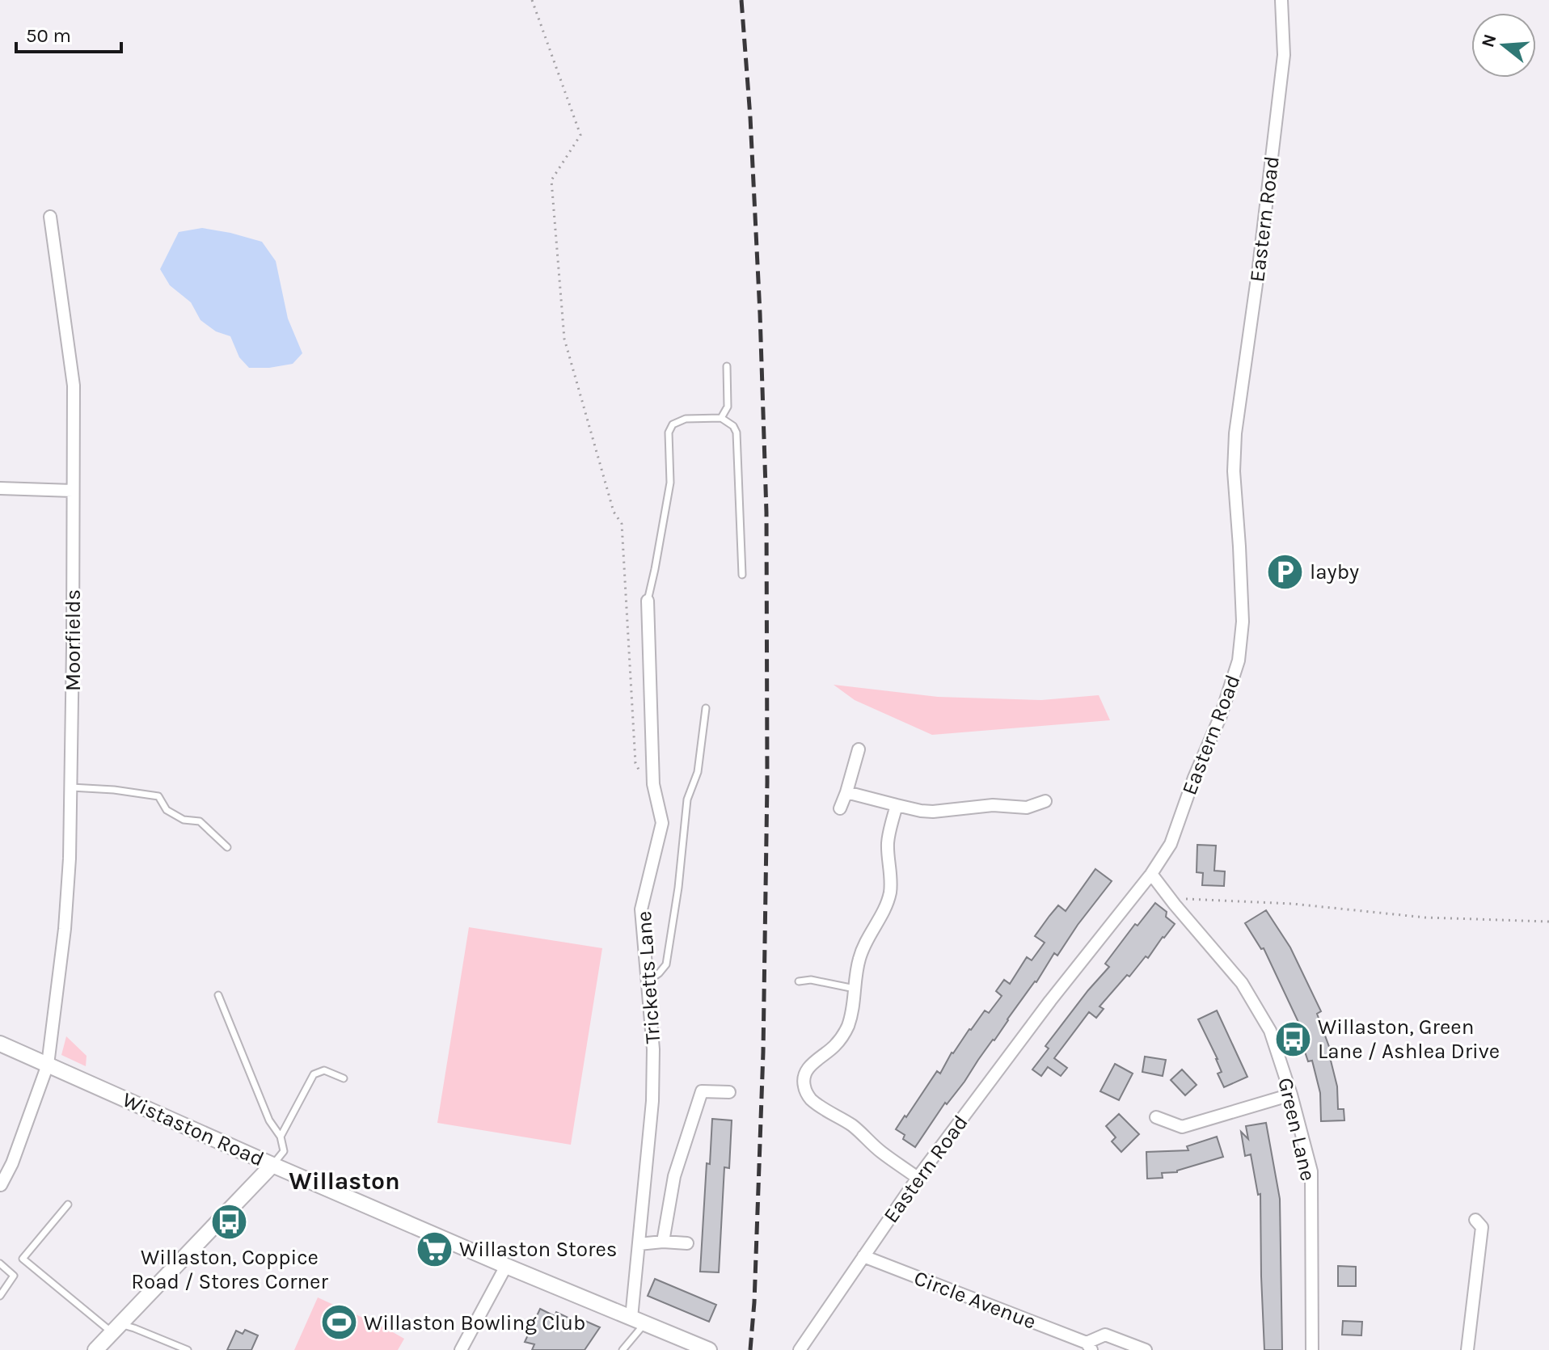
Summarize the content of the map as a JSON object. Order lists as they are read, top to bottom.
{
  "streets": {
    "street": [
      "Eastern Road",
      "Moorfields",
      "Tricketts Lane",
      "Wistaston Road",
      "Green Lane",
      "Circle Avenue"
    ]
  },
  "crossings": [
    ["Eastern Road", "Green Lane"],
    ["Eastern Road", "Circle Avenue"],
    ["Moorfields", "Wistaston Road"],
    ["Tricketts Lane", "Wistaston Road"]
  ],
  "districts": ["Willaston"],
  "places": {
    "parking": ["layby"],
    "bus stop": ["Willaston, Green Lane / Ashlea Drive", "Willaston, Coppice Road / Stores Corner"],
    "supermarket": ["Willaston Stores"],
    "sports": ["Willaston Bowling Club"]
  },
  "scale_bar": "50 m",
  "north": "left"
}
